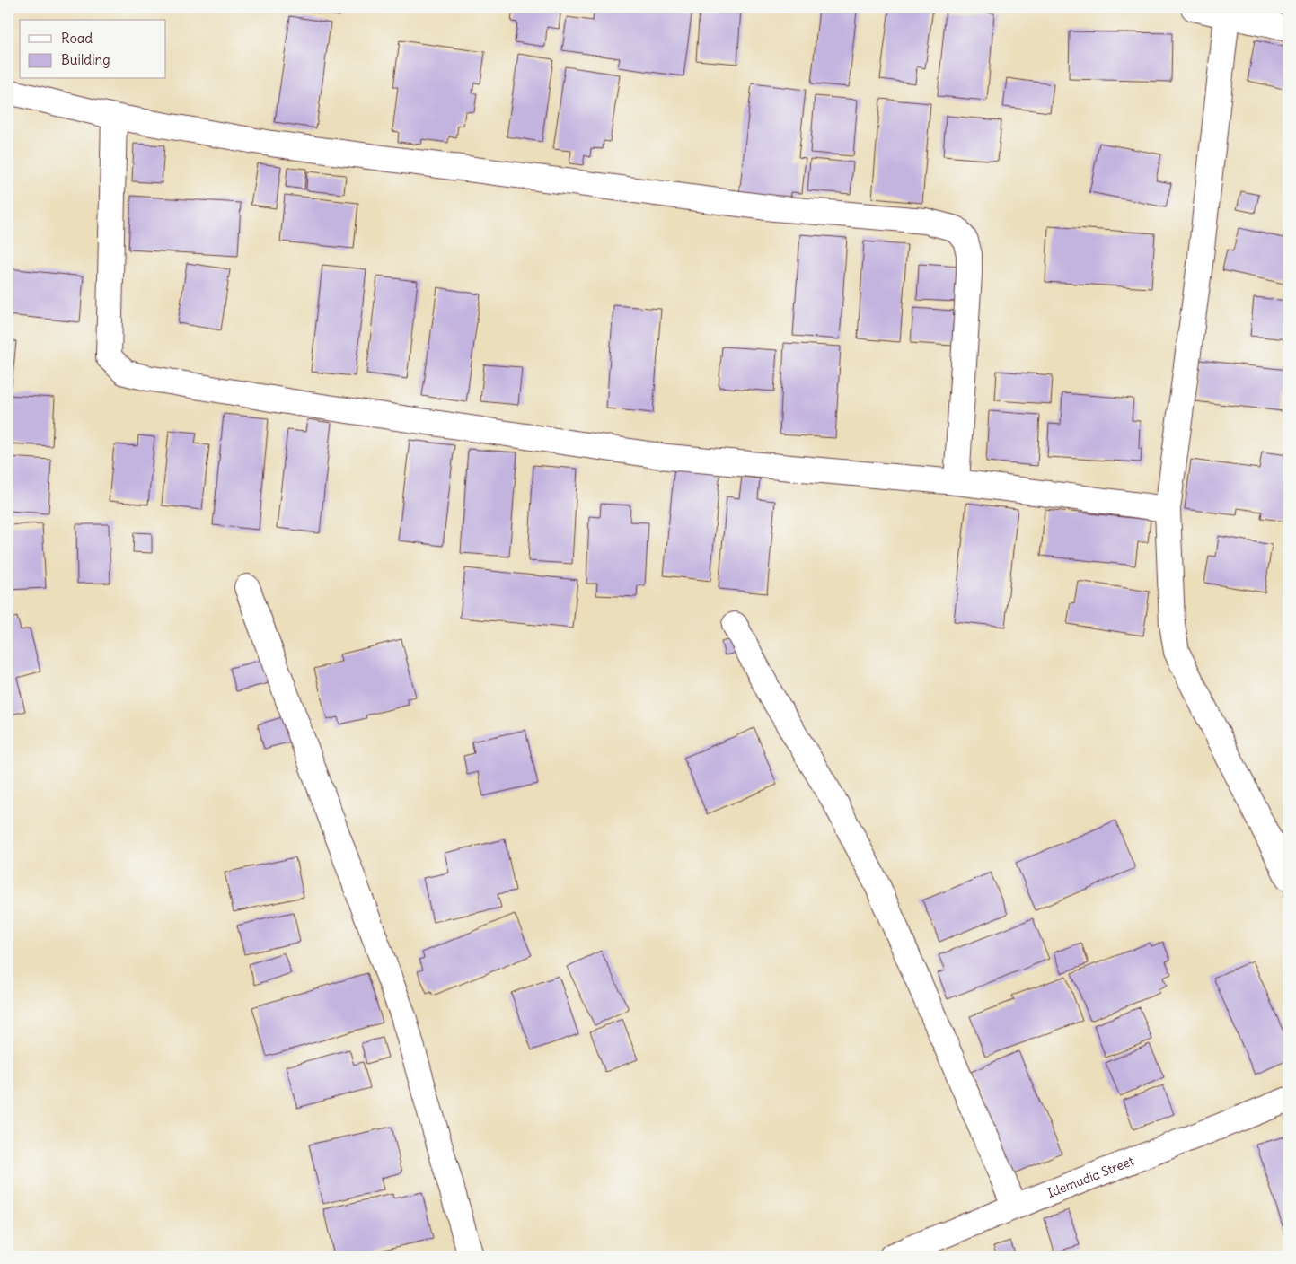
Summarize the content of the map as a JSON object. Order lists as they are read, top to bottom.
{
  "streets": {
    "street": ["Idemudia Street"]
  },
  "legend": ["Road", "Building"]
}
